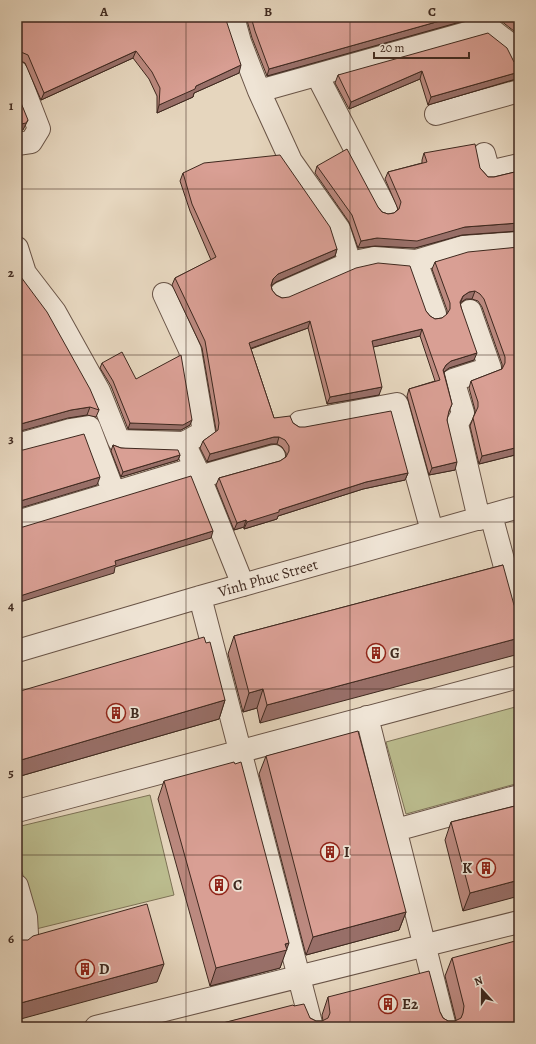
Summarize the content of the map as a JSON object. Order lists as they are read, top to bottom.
{
  "streets": {
    "street": ["Vinh Phuc Street"]
  },
  "places": {
    "building": [
      "G",
      "B",
      "I",
      "K",
      "C",
      "D",
      "E2"
    ]
  },
  "scale_bar": "20 m",
  "north": "top",
  "grid": {
    "columns": ["A", "B", "C"],
    "rows": [
      "1",
      "2",
      "3",
      "4",
      "5",
      "6"
    ]
  }
}
